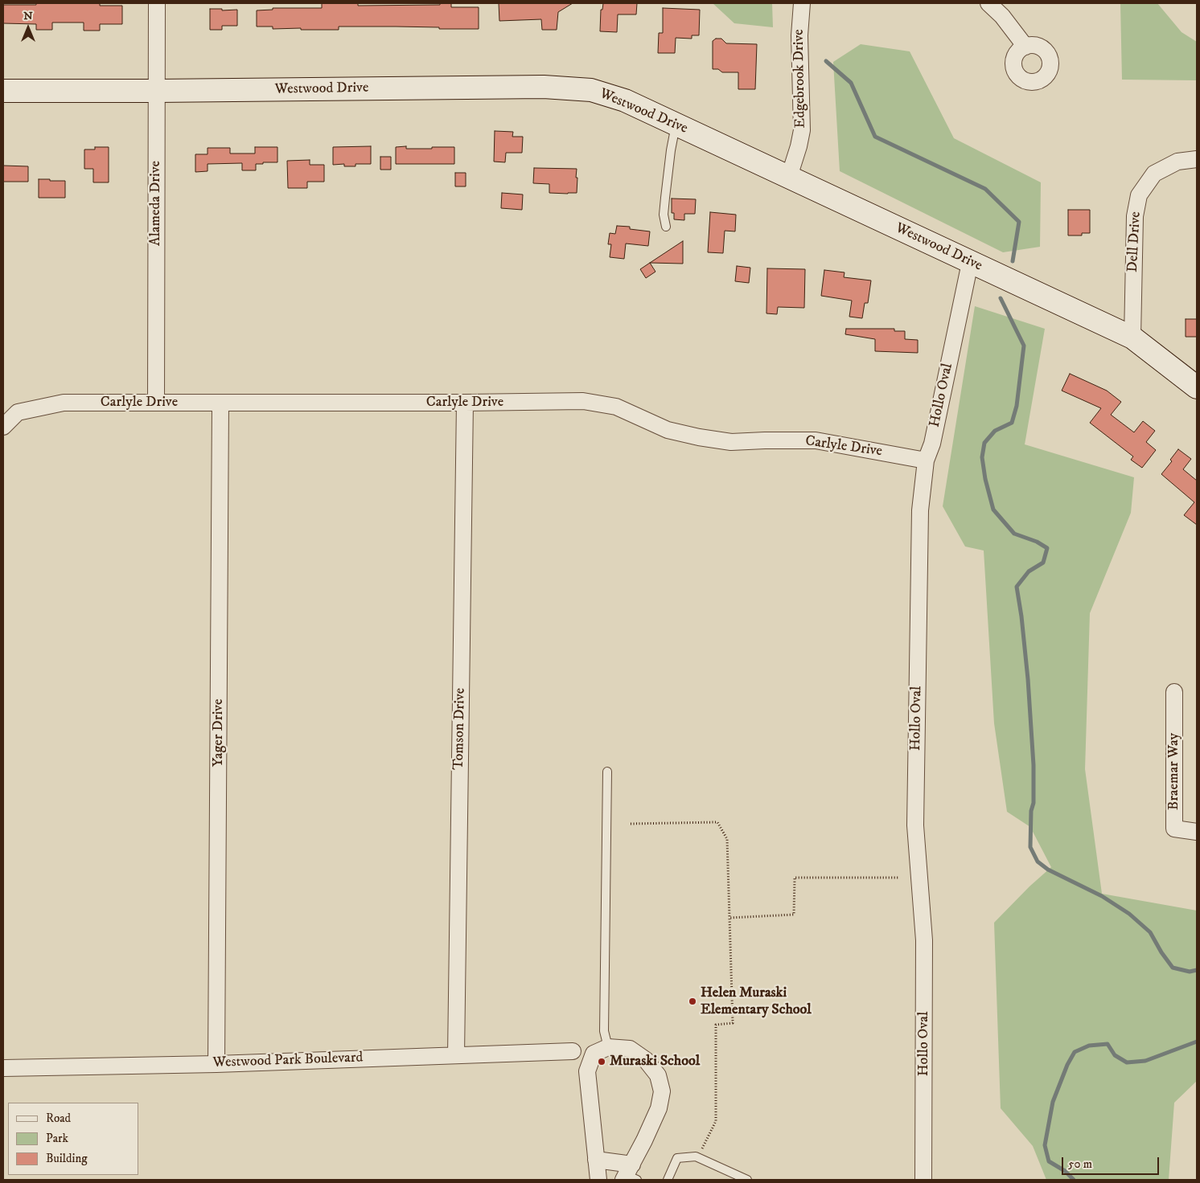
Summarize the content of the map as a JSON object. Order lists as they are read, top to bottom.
{
  "streets": {
    "street": [
      "Edgebrook Drive",
      "Westwood Drive",
      "Alameda Drive",
      "Dell Drive",
      "Hollo Oval",
      "Carlyle Drive",
      "Tomson Drive",
      "Yager Drive",
      "Braemar Way",
      "Westwood Park Boulevard"
    ]
  },
  "crossings": [
    ["Edgebrook Drive", "Westwood Drive"],
    ["Westwood Drive", "Alameda Drive"],
    ["Westwood Drive", "Dell Drive"],
    ["Westwood Drive", "Hollo Oval"],
    ["Alameda Drive", "Carlyle Drive"],
    ["Hollo Oval", "Carlyle Drive"],
    ["Carlyle Drive", "Tomson Drive"],
    ["Carlyle Drive", "Yager Drive"],
    ["Tomson Drive", "Westwood Park Boulevard"],
    ["Yager Drive", "Westwood Park Boulevard"]
  ],
  "places": ["Helen Muraski Elementary School", "Muraski School"],
  "legend": ["Road", "Park", "Building"],
  "scale_bar": "50 m",
  "north": "top"
}
